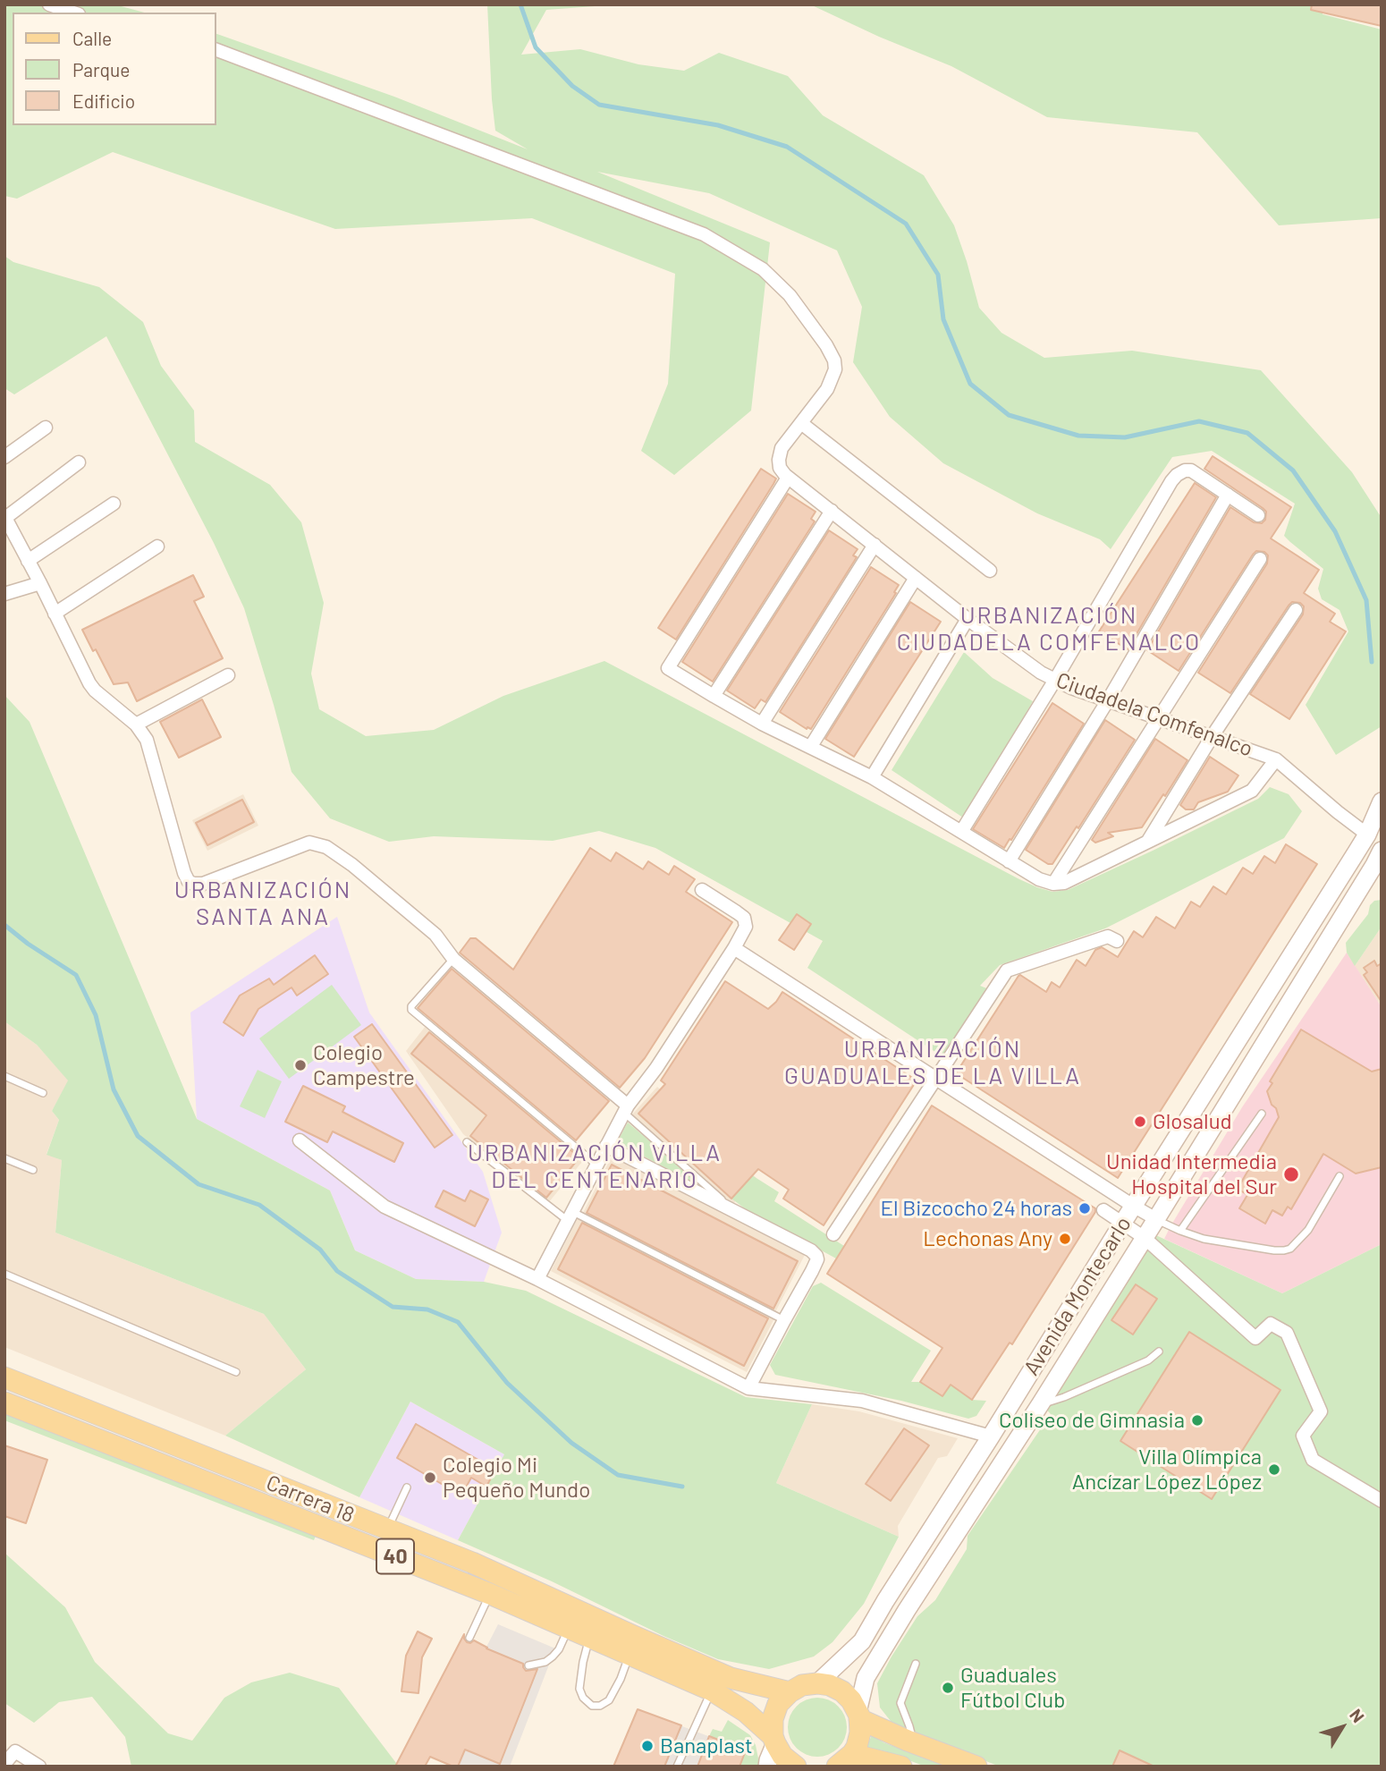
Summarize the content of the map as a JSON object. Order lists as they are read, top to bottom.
{
  "streets": {
    "main road": ["Avenida Montecarlo", "Carrera 18", "40"],
    "street": ["Ciudadela Comfenalco"]
  },
  "crossings": [
    ["Ciudadela Comfenalco", "Avenida Montecarlo"],
    ["Carrera 18", "40"]
  ],
  "districts": [
    "URBANIZACIÓN CIUDADELA COMFENALCO",
    "URBANIZACIÓN SANTA ANA",
    "URBANIZACIÓN GUADUALES DE LA VILLA",
    "URBANIZACIÓN VILLA DEL CENTENARIO"
  ],
  "places": [
    "Colegio Campestre",
    "Glosalud",
    "Unidad Intermedia Hospital del Sur",
    "El Bizcocho 24 horas",
    "Lechonas Any",
    "Coliseo de Gimnasia",
    "Villa Olímpica Ancízar López López",
    "Colegio Mi Pequeño Mundo",
    "Guaduales Fútbol Club",
    "Banaplast"
  ],
  "legend": ["Calle", "Parque", "Edificio"],
  "north": "top right"
}
